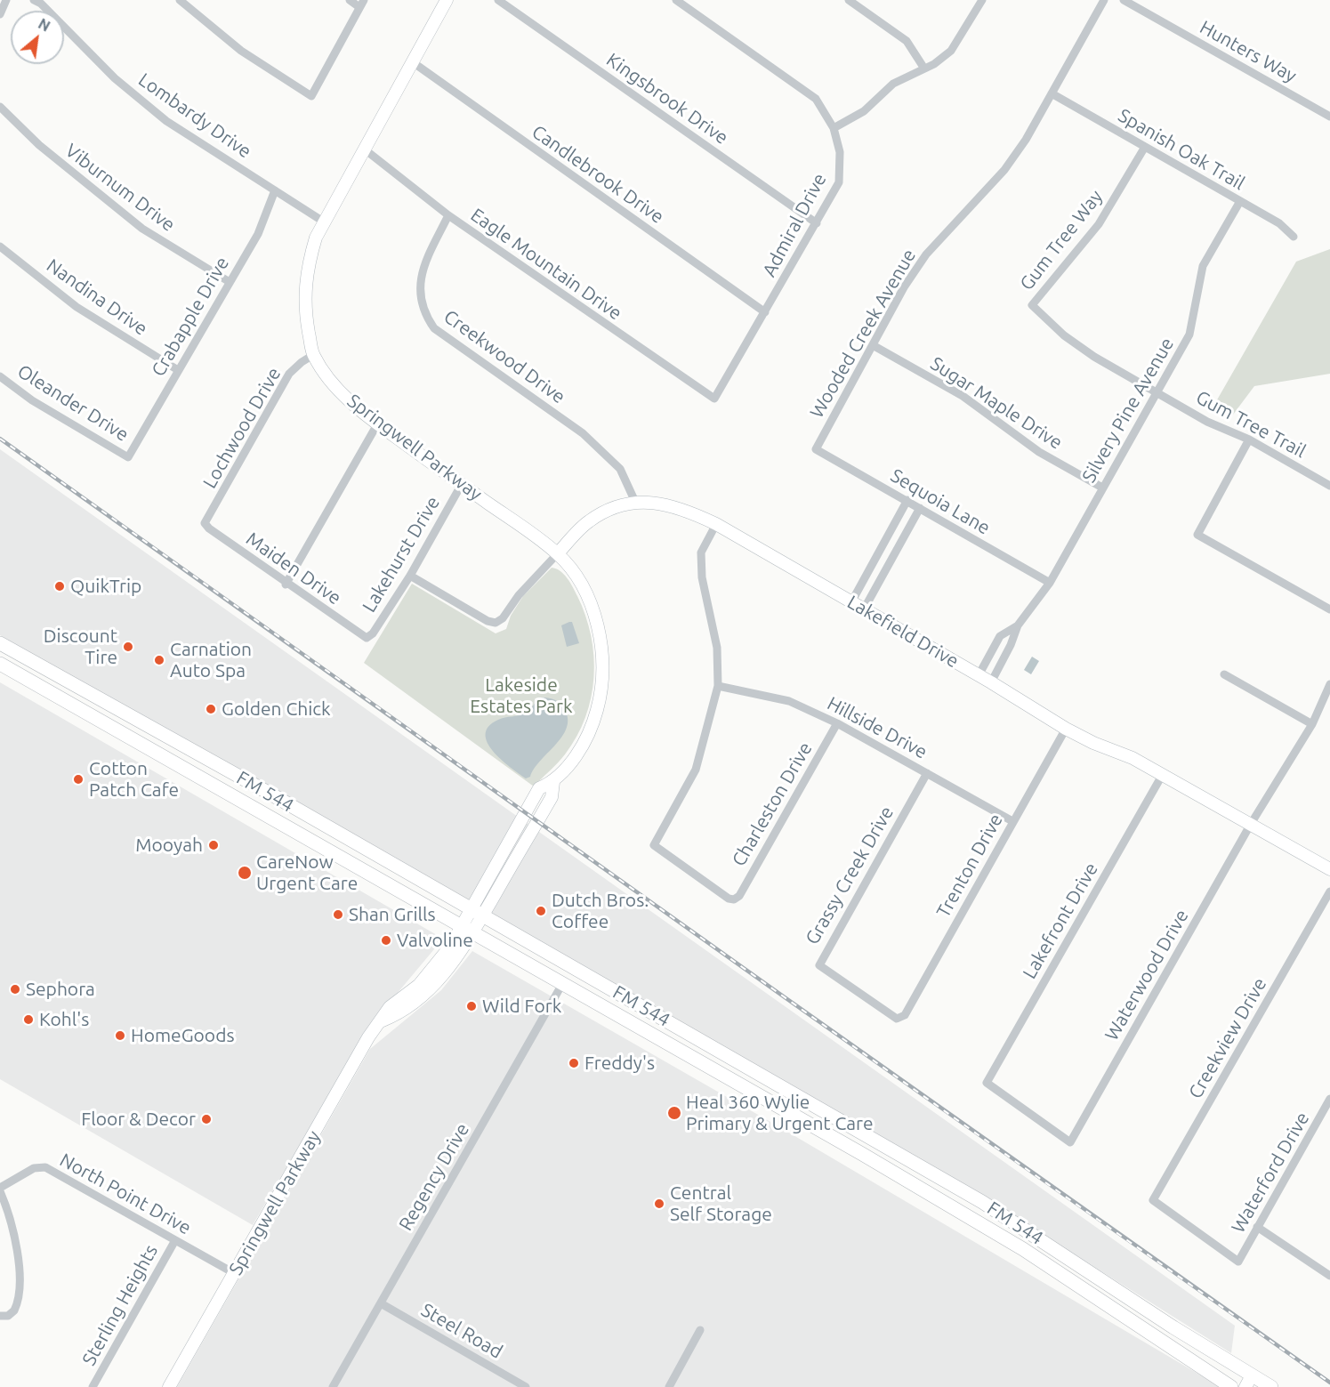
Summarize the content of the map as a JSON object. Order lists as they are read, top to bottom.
{
  "streets": {
    "main road": ["FM 544"],
    "street": [
      "Hunters Way",
      "Kingsbrook Drive",
      "Lombardy Drive",
      "Spanish Oak Trail",
      "Candlebrook Drive",
      "Viburnum Drive",
      "Admiral Drive",
      "Gum Tree Way",
      "Eagle Mountain Drive",
      "Nandina Drive",
      "Crabapple Drive",
      "Wooded Creek Avenue",
      "Creekwood Drive",
      "Oleander Drive",
      "Sugar Maple Drive",
      "Silvery Pine Avenue",
      "Gum Tree Trail",
      "Lochwood Drive",
      "Springwell Parkway",
      "Sequoia Lane",
      "Lakehurst Drive",
      "Maiden Drive",
      "Lakefield Drive",
      "Hillside Drive",
      "Charleston Drive",
      "Trenton Drive",
      "Grassy Creek Drive",
      "Lakefront Drive",
      "Waterwood Drive",
      "Creekview Drive",
      "Waterford Drive",
      "Regency Drive",
      "North Point Drive",
      "Sterling Heights",
      "Steel Road"
    ]
  },
  "crossings": [
    ["Kingsbrook Drive", "Admiral Drive"],
    ["Lombardy Drive", "Crabapple Drive"],
    ["Lombardy Drive", "Springwell Parkway"],
    ["Spanish Oak Trail", "Gum Tree Way"],
    ["Spanish Oak Trail", "Wooded Creek Avenue"],
    ["Spanish Oak Trail", "Silvery Pine Avenue"],
    ["Candlebrook Drive", "Admiral Drive"],
    ["Candlebrook Drive", "Springwell Parkway"],
    ["Viburnum Drive", "Crabapple Drive"],
    ["Admiral Drive", "Eagle Mountain Drive"],
    ["Gum Tree Way", "Silvery Pine Avenue"],
    ["Gum Tree Way", "Gum Tree Trail"],
    ["Eagle Mountain Drive", "Creekwood Drive"],
    ["Eagle Mountain Drive", "Springwell Parkway"],
    ["Nandina Drive", "Crabapple Drive"],
    ["Crabapple Drive", "Oleander Drive"],
    ["Wooded Creek Avenue", "Sugar Maple Drive"],
    ["Wooded Creek Avenue", "Sequoia Lane"],
    ["Creekwood Drive", "Lakefield Drive"],
    ["Sugar Maple Drive", "Silvery Pine Avenue"],
    ["Silvery Pine Avenue", "Gum Tree Trail"],
    ["Silvery Pine Avenue", "Sequoia Lane"],
    ["Silvery Pine Avenue", "Lakefield Drive"],
    ["Lochwood Drive", "Springwell Parkway"],
    ["Lochwood Drive", "Maiden Drive"],
    ["Springwell Parkway", "Lakehurst Drive"],
    ["Springwell Parkway", "Lakefield Drive"],
    ["Springwell Parkway", "FM 544"],
    ["Springwell Parkway", "North Point Drive"],
    ["Lakehurst Drive", "Maiden Drive"],
    ["Lakehurst Drive", "Lakefield Drive"],
    ["Lakefield Drive", "Trenton Drive"],
    ["Lakefield Drive", "Lakefront Drive"],
    ["Lakefield Drive", "Waterwood Drive"],
    ["Hillside Drive", "Charleston Drive"],
    ["Hillside Drive", "Trenton Drive"],
    ["Hillside Drive", "Grassy Creek Drive"],
    ["FM 544", "Regency Drive"],
    ["Trenton Drive", "Grassy Creek Drive"],
    ["Lakefront Drive", "Waterwood Drive"],
    ["Creekview Drive", "Waterford Drive"],
    ["Regency Drive", "Steel Road"],
    ["North Point Drive", "Sterling Heights"]
  ],
  "parks": ["Lakeside Estates Park"],
  "places": [
    "QuikTrip",
    "Discount Tire",
    "Carnation Auto Spa",
    "Golden Chick",
    "Cotton Patch Cafe",
    "Mooyah",
    "CareNow Urgent Care",
    "Dutch Bros. Coffee",
    "Shan Grills",
    "Valvoline",
    "Sephora",
    "Wild Fork",
    "Kohl's",
    "HomeGoods",
    "Freddy's",
    "Heal 360 Wylie Primary & Urgent Care",
    "Floor & Decor",
    "Central Self Storage"
  ],
  "north": "top right"
}
